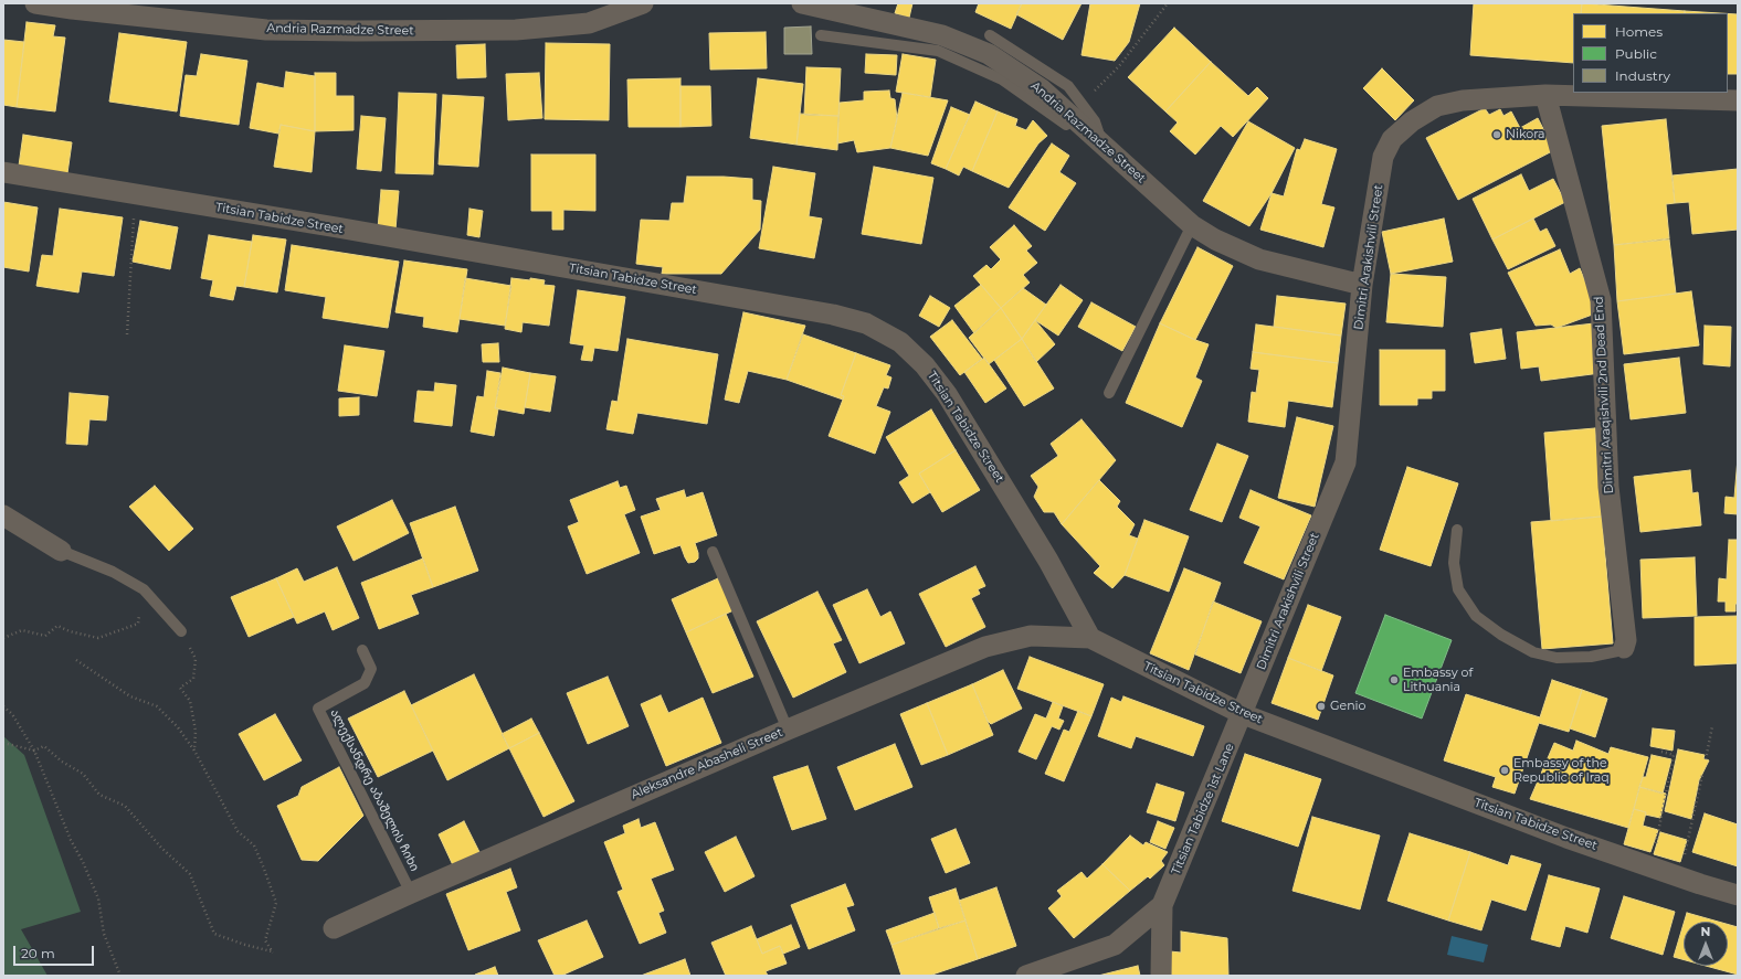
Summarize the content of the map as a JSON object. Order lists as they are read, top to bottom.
{
  "streets": {
    "street": [
      "Andria Razmadze Street",
      "Titsian Tabidze Street",
      "Dimitri Arakishvili Street",
      "Dimitri Araqishvili 2nd Dead End",
      "Aleksandre Abasheli Street",
      "Titsian Tabidze 1st Lane"
    ],
    "lane": ["ალექსანდრე აბაშელის ჩიხი"]
  },
  "crossings": [
    ["Andria Razmadze Street", "Dimitri Arakishvili Street"],
    ["Titsian Tabidze Street", "Dimitri Arakishvili Street"],
    ["Titsian Tabidze Street", "Aleksandre Abasheli Street"],
    ["Titsian Tabidze Street", "Titsian Tabidze 1st Lane"],
    ["Dimitri Arakishvili Street", "Dimitri Araqishvili 2nd Dead End"],
    ["Dimitri Arakishvili Street", "Titsian Tabidze 1st Lane"],
    ["Aleksandre Abasheli Street", "ალექსანდრე აბაშელის ჩიხი"]
  ],
  "places": [
    "Nikora",
    "Embassy of Lithuania",
    "Genio",
    "Embassy of the Republic of Iraq"
  ],
  "legend": ["Homes", "Public", "Industry"],
  "scale_bar": "20 m",
  "north": "top"
}
